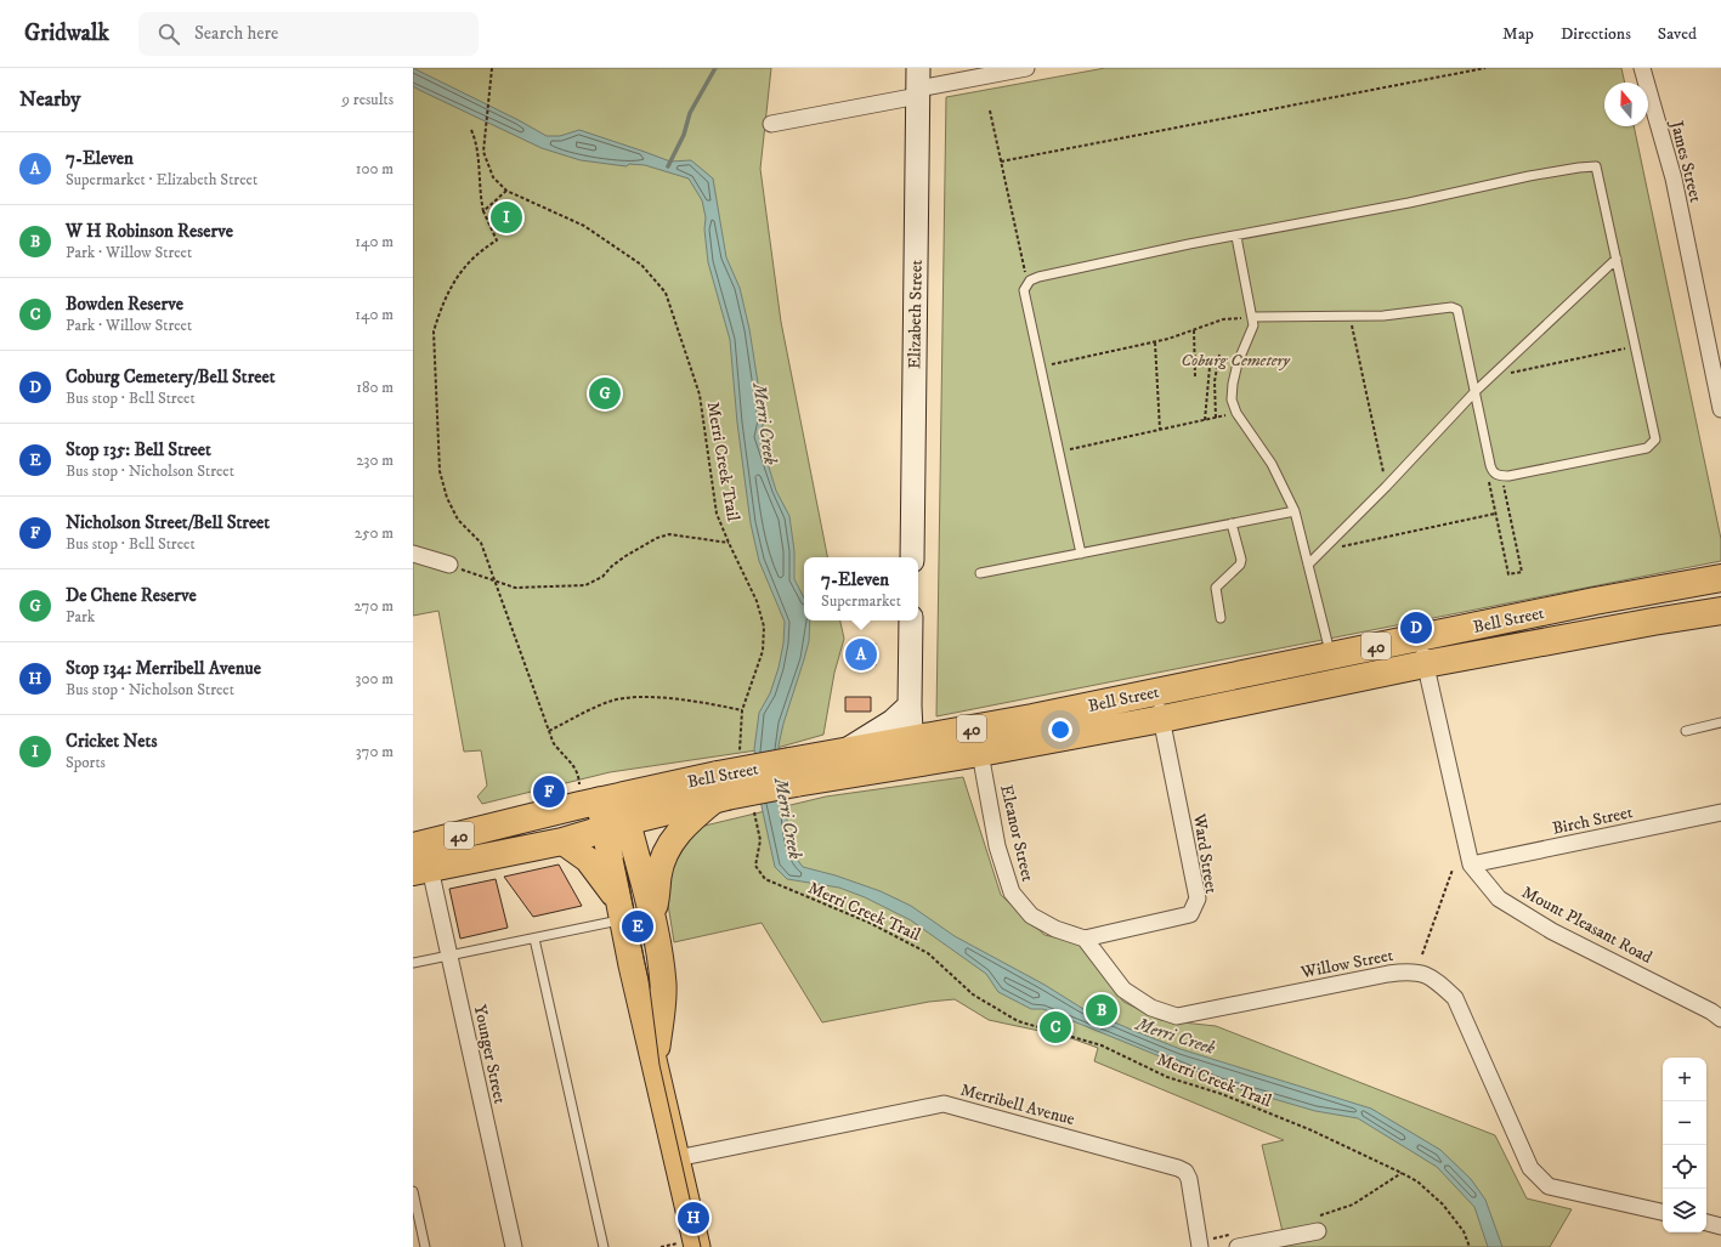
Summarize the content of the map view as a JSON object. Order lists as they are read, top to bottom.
{
  "streets": {
    "highway": ["Bell Street", "40"],
    "main road": ["Elizabeth Street"],
    "street": [
      "James Street",
      "Birch Street",
      "Eleanor Street",
      "Ward Street",
      "Mount Pleasant Road",
      "Willow Street",
      "Younger Street",
      "Merribell Avenue"
    ],
    "path": ["Merri Creek Trail"]
  },
  "crossings": [
    ["Bell Street", "Eleanor Street"],
    ["Bell Street", "Ward Street"],
    ["Bell Street", "Mount Pleasant Road"],
    ["Bell Street", "Younger Street"],
    ["Birch Street", "Mount Pleasant Road"],
    ["Eleanor Street", "Ward Street"],
    ["Eleanor Street", "Willow Street"],
    ["Ward Street", "Willow Street"]
  ],
  "water": ["Merri Creek"],
  "parks": ["Coburg Cemetery"],
  "north": "top",
  "page": {
    "header": "Gridwalk",
    "search": "Search here",
    "nav": ["Map", "Directions", "Saved"],
    "heading": ["Nearby", "9 results"],
    "list": [
      {
        "mark": "A",
        "name": "7-Eleven",
        "note": "Supermarket · Elizabeth Street",
        "value": "100 m"
      },
      {
        "mark": "B",
        "name": "W H Robinson Reserve",
        "note": "Park · Willow Street",
        "value": "140 m"
      },
      {
        "mark": "C",
        "name": "Bowden Reserve",
        "note": "Park · Willow Street",
        "value": "140 m"
      },
      {
        "mark": "D",
        "name": "Coburg Cemetery/Bell Street",
        "note": "Bus stop · Bell Street",
        "value": "180 m"
      },
      {
        "mark": "E",
        "name": "Stop 135: Bell Street",
        "note": "Bus stop · Nicholson Street",
        "value": "230 m"
      },
      {
        "mark": "F",
        "name": "Nicholson Street/Bell Street",
        "note": "Bus stop · Bell Street",
        "value": "250 m"
      },
      {
        "mark": "G",
        "name": "De Chene Reserve",
        "note": "Park",
        "value": "270 m"
      },
      {
        "mark": "H",
        "name": "Stop 134: Merribell Avenue",
        "note": "Bus stop · Nicholson Street",
        "value": "300 m"
      },
      {
        "mark": "I",
        "name": "Cricket Nets",
        "note": "Sports",
        "value": "370 m"
      }
    ],
    "pins": [
      "I",
      "G",
      "D",
      "A",
      "F",
      "E",
      "B",
      "C",
      "H"
    ],
    "popup": ["7-Eleven", "Supermarket"],
    "map_buttons": ["+", "−"]
  }
}
